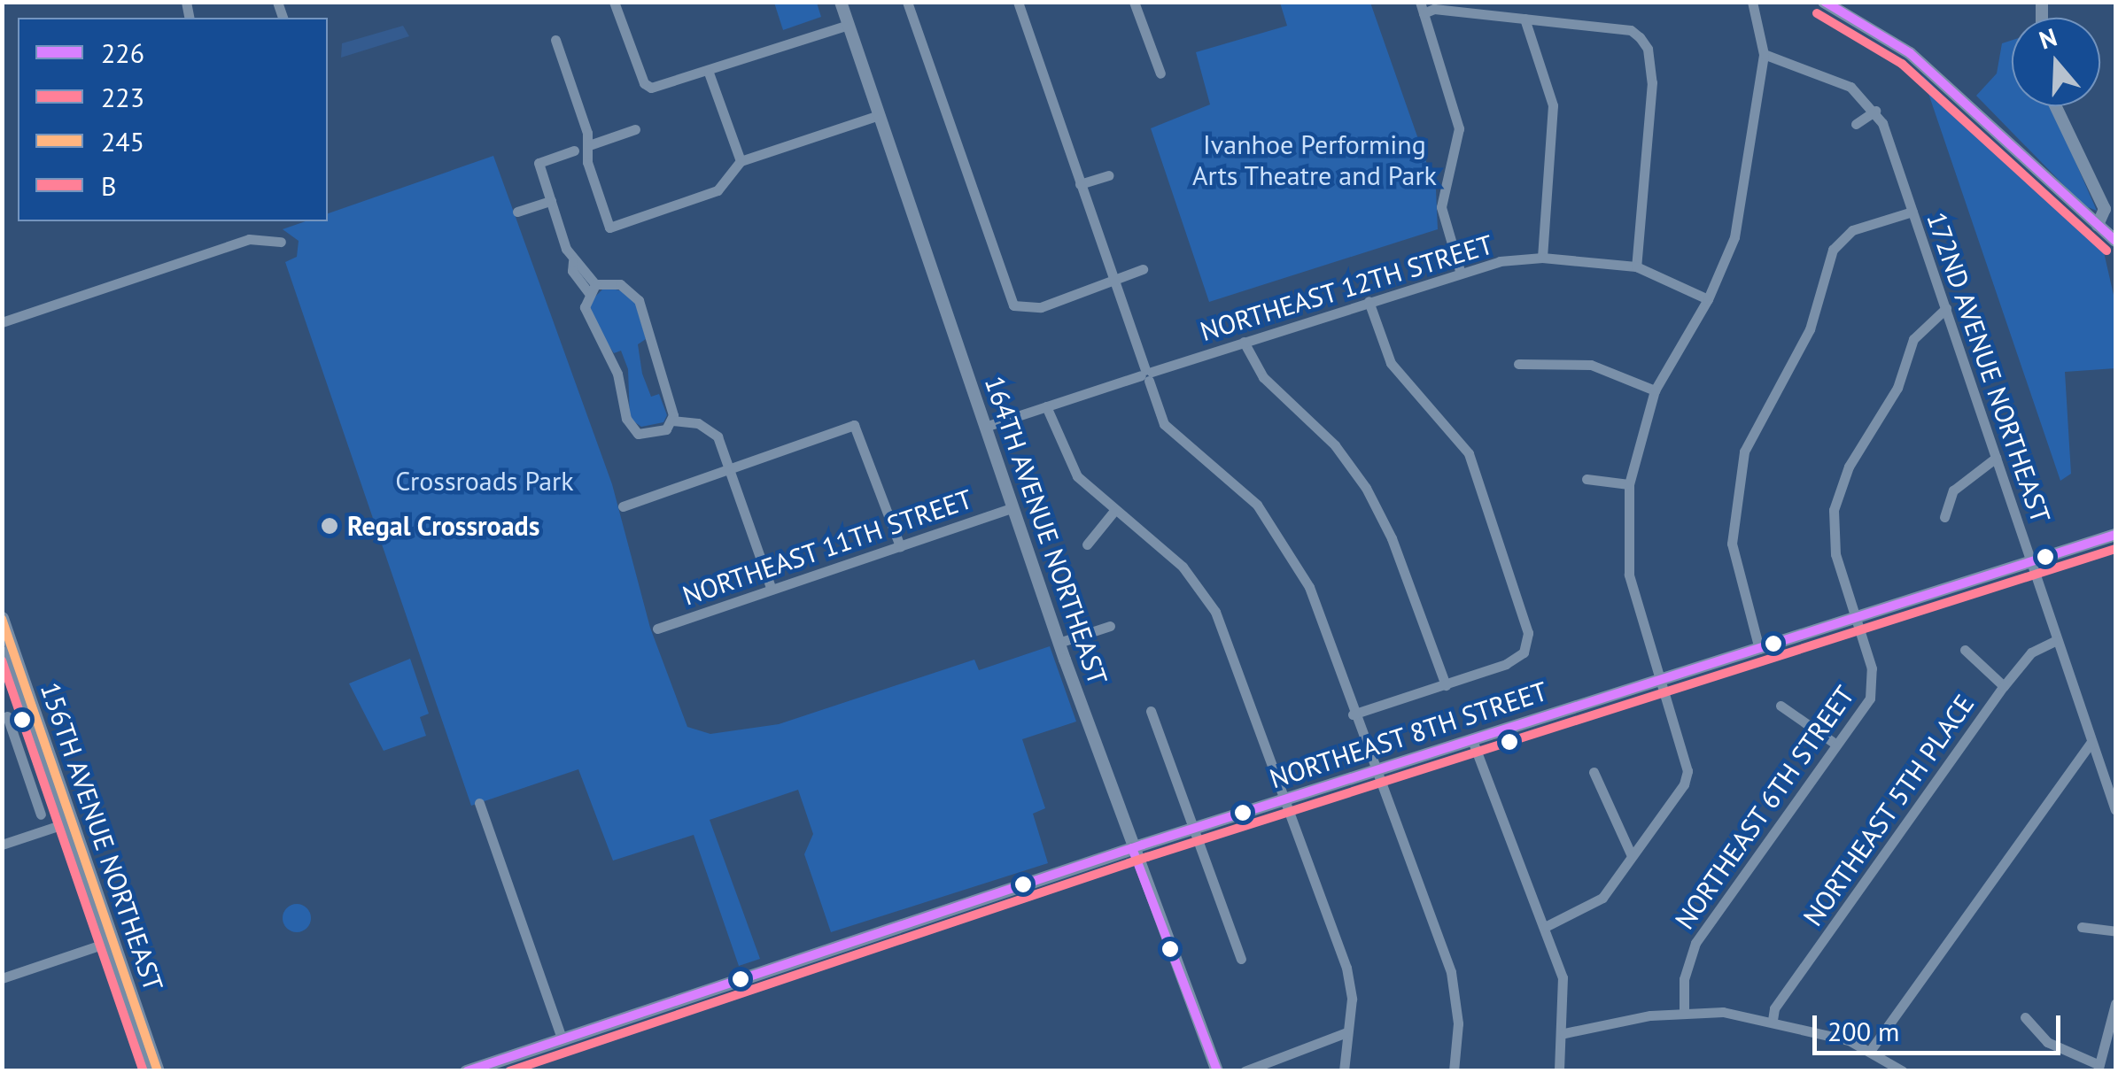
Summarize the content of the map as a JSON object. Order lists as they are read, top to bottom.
{
  "streets": {
    "main road": ["NORTHEAST 8TH STREET", "156TH AVENUE NORTHEAST"],
    "street": [
      "NORTHEAST 12TH STREET",
      "172ND AVENUE NORTHEAST",
      "164TH AVENUE NORTHEAST",
      "NORTHEAST 11TH STREET",
      "NORTHEAST 6TH STREET",
      "NORTHEAST 5TH PLACE"
    ]
  },
  "crossings": [
    ["NORTHEAST 12TH STREET", "164TH AVENUE NORTHEAST"],
    ["172ND AVENUE NORTHEAST", "NORTHEAST 8TH STREET"],
    ["172ND AVENUE NORTHEAST", "NORTHEAST 5TH PLACE"],
    ["164TH AVENUE NORTHEAST", "NORTHEAST 11TH STREET"],
    ["164TH AVENUE NORTHEAST", "NORTHEAST 8TH STREET"],
    ["NORTHEAST 8TH STREET", "NORTHEAST 6TH STREET"]
  ],
  "parks": ["Ivanhoe Performing Arts Theatre and Park", "Crossroads Park"],
  "places": ["Regal Crossroads"],
  "lines": [
    "transit line 226",
    "transit line 223",
    "transit line 245",
    "transit line B"
  ],
  "legend": [
    "226",
    "223",
    "245",
    "B"
  ],
  "scale_bar": "200 m",
  "north": "top"
}
